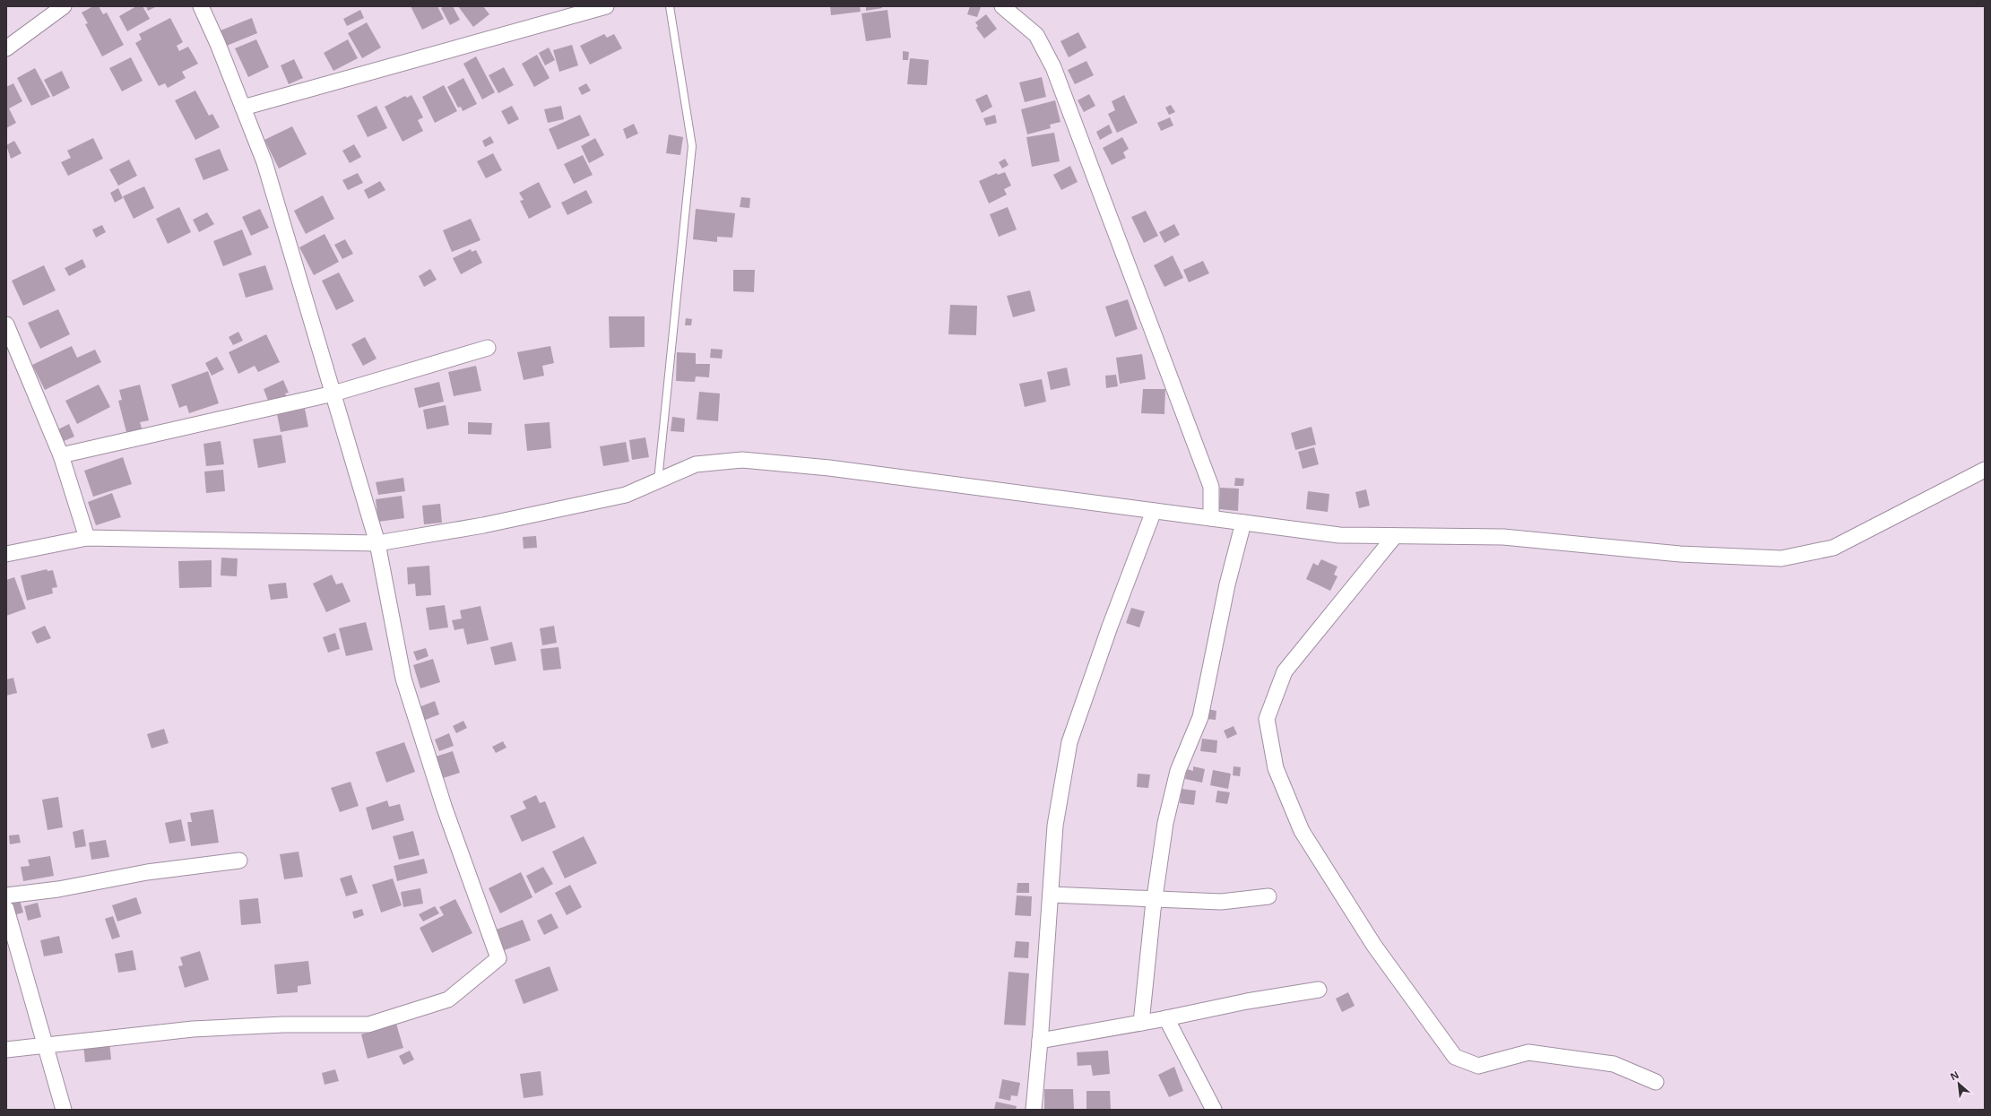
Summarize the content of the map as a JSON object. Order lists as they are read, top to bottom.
{
  "north": "top left"
}
